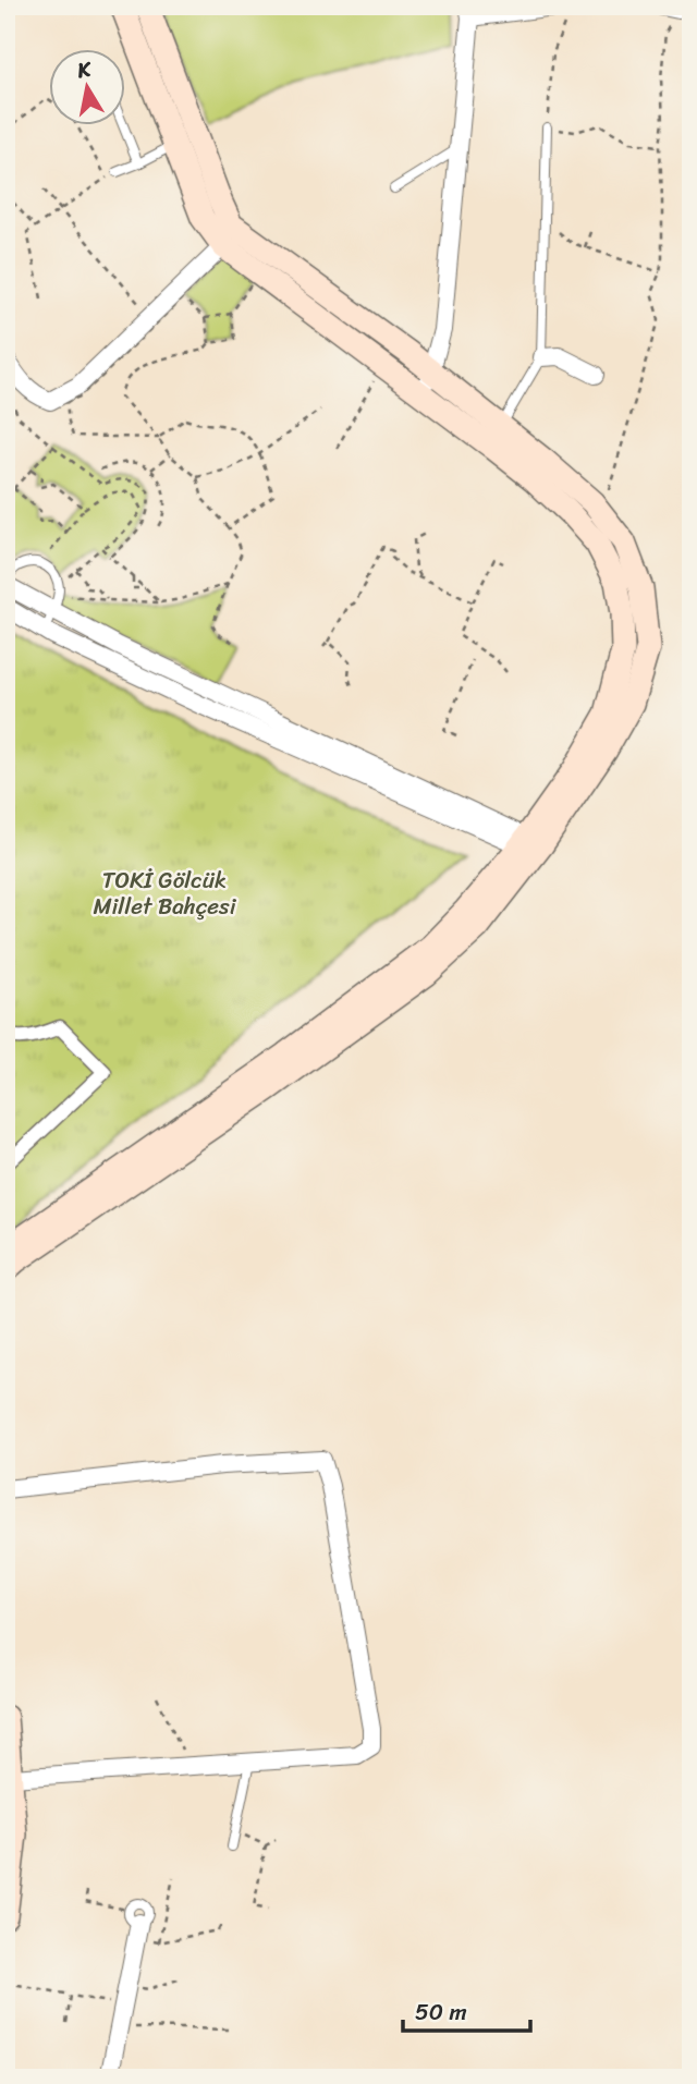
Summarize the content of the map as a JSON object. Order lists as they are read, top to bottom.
{
  "parks": ["TOKİ Gölcük Millet Bahçesi"],
  "scale_bar": "50 m",
  "north": "top"
}
